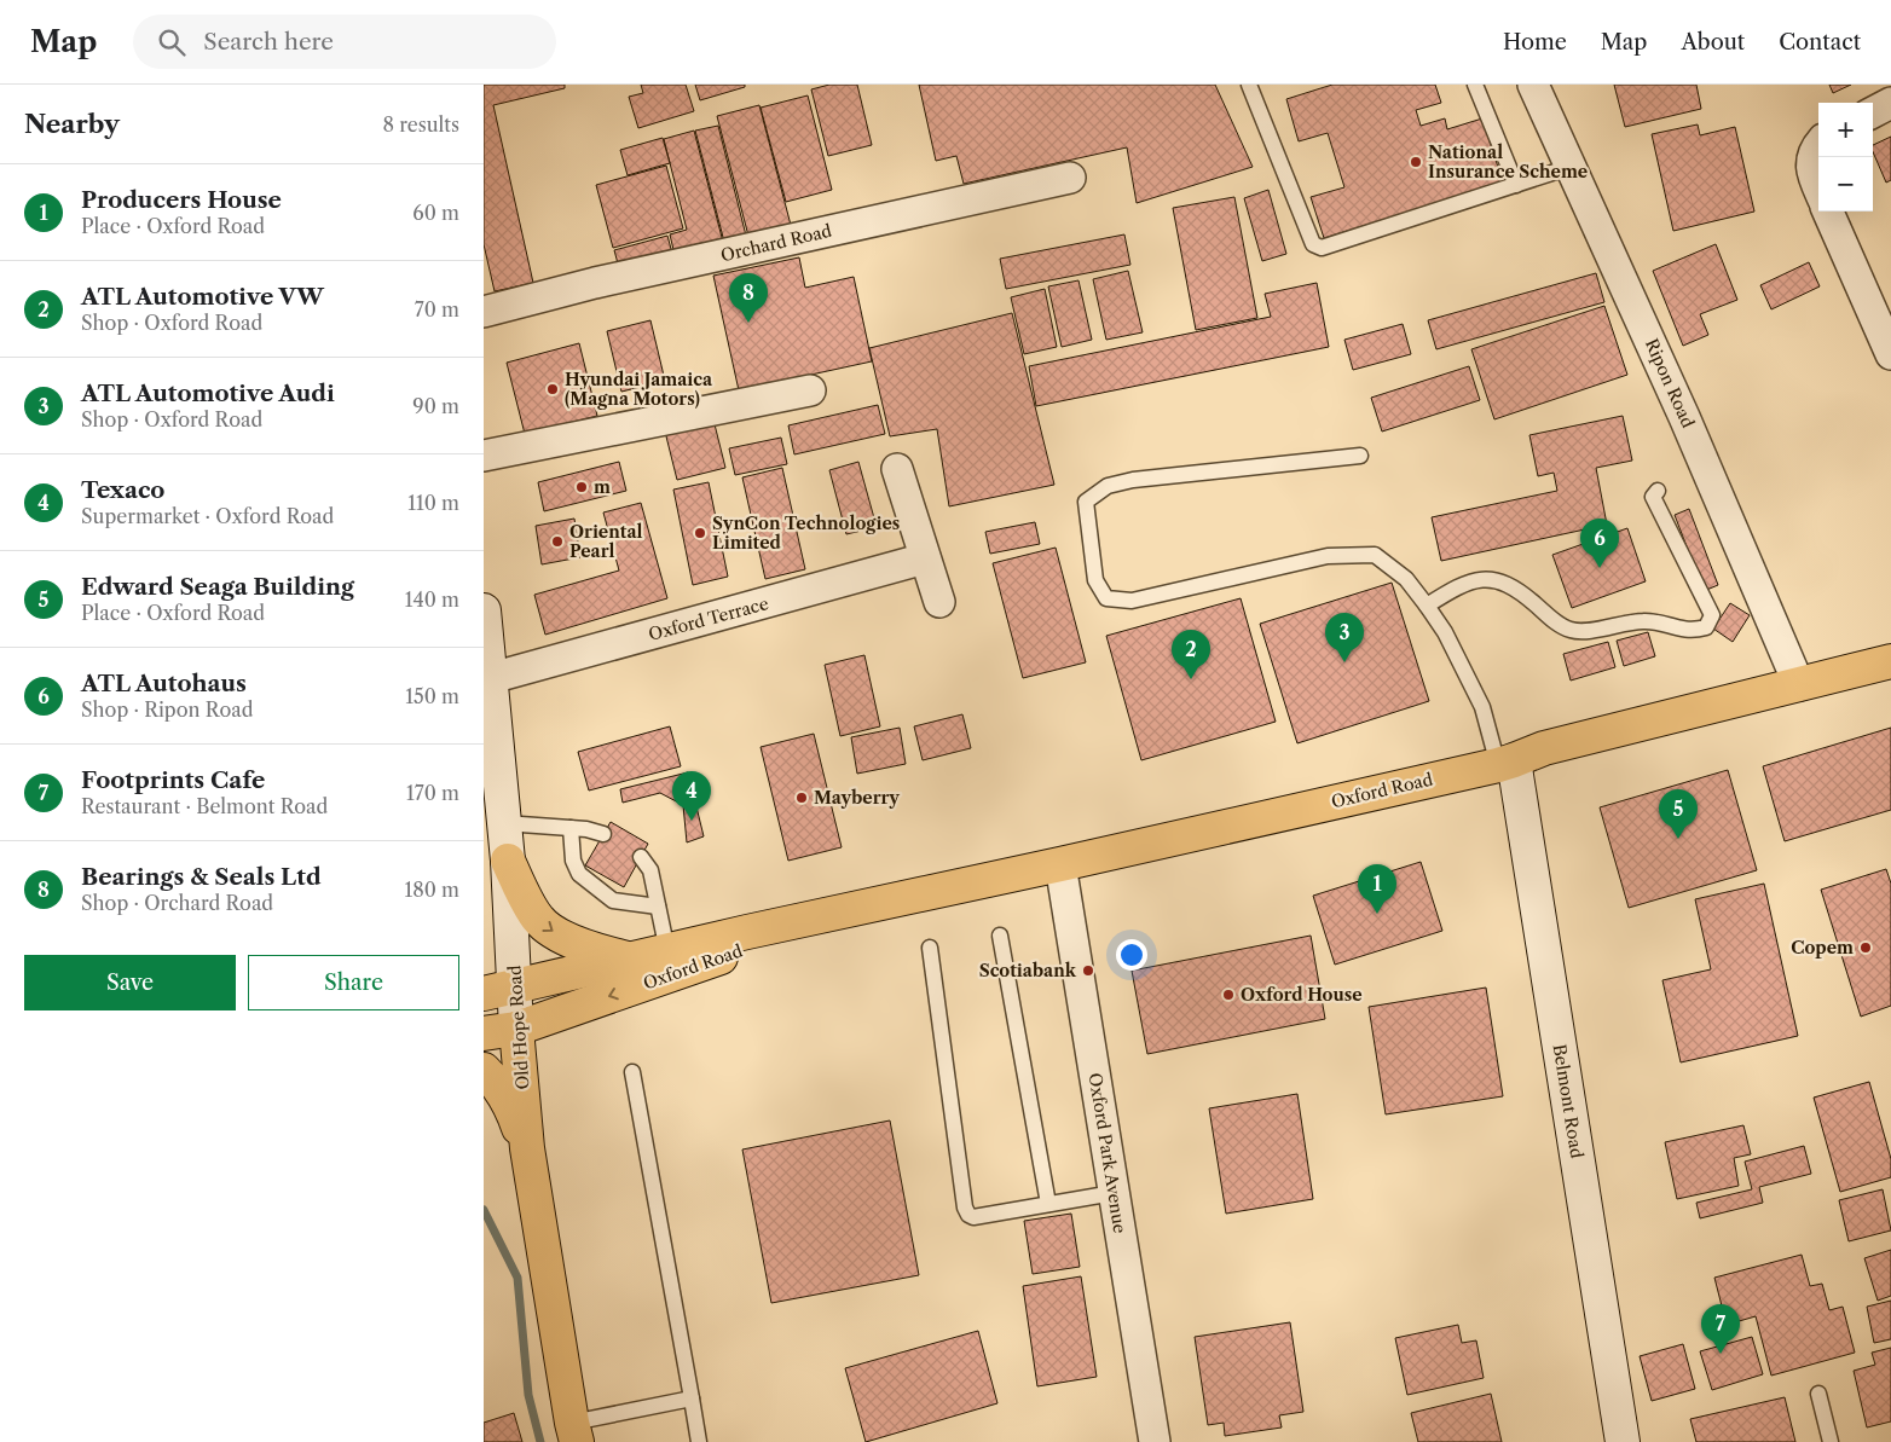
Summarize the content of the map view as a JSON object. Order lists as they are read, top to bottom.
{
  "streets": {
    "main road": ["Oxford Road", "Old Hope Road", "Belmont Road"],
    "street": [
      "Orchard Road",
      "Ripon Road",
      "Oxford Terrace",
      "Oxford Park Avenue"
    ]
  },
  "crossings": [
    ["Ripon Road", "Oxford Road"],
    ["Oxford Terrace", "Old Hope Road"],
    ["Oxford Road", "Old Hope Road"],
    ["Oxford Road", "Belmont Road"],
    ["Oxford Road", "Oxford Park Avenue"]
  ],
  "places": [
    "National Insurance Scheme",
    "Hyundai Jamaica (Magna Motors)",
    "m",
    "SynCon Technologies Limited",
    "Oriental Pearl",
    "Mayberry",
    "Copem",
    "Scotiabank",
    "Oxford House"
  ],
  "page": {
    "header": "Map",
    "search": "Search here",
    "nav": [
      "Home",
      "Map",
      "About",
      "Contact"
    ],
    "heading": ["Nearby", "8 results"],
    "map_buttons": ["+", "−"],
    "list": [
      {
        "mark": "1",
        "name": "Producers House",
        "note": "Place · Oxford Road",
        "value": "60 m"
      },
      {
        "mark": "2",
        "name": "ATL Automotive VW",
        "note": "Shop · Oxford Road",
        "value": "70 m"
      },
      {
        "mark": "3",
        "name": "ATL Automotive Audi",
        "note": "Shop · Oxford Road",
        "value": "90 m"
      },
      {
        "mark": "4",
        "name": "Texaco",
        "note": "Supermarket · Oxford Road",
        "value": "110 m"
      },
      {
        "mark": "5",
        "name": "Edward Seaga Building",
        "note": "Place · Oxford Road",
        "value": "140 m"
      },
      {
        "mark": "6",
        "name": "ATL Autohaus",
        "note": "Shop · Ripon Road",
        "value": "150 m"
      },
      {
        "mark": "7",
        "name": "Footprints Cafe",
        "note": "Restaurant · Belmont Road",
        "value": "170 m"
      },
      {
        "mark": "8",
        "name": "Bearings & Seals Ltd",
        "note": "Shop · Orchard Road",
        "value": "180 m"
      }
    ],
    "pins": [
      "8",
      "6",
      "3",
      "2",
      "4",
      "5",
      "1",
      "7"
    ],
    "buttons": ["Save", "Share"]
  }
}
